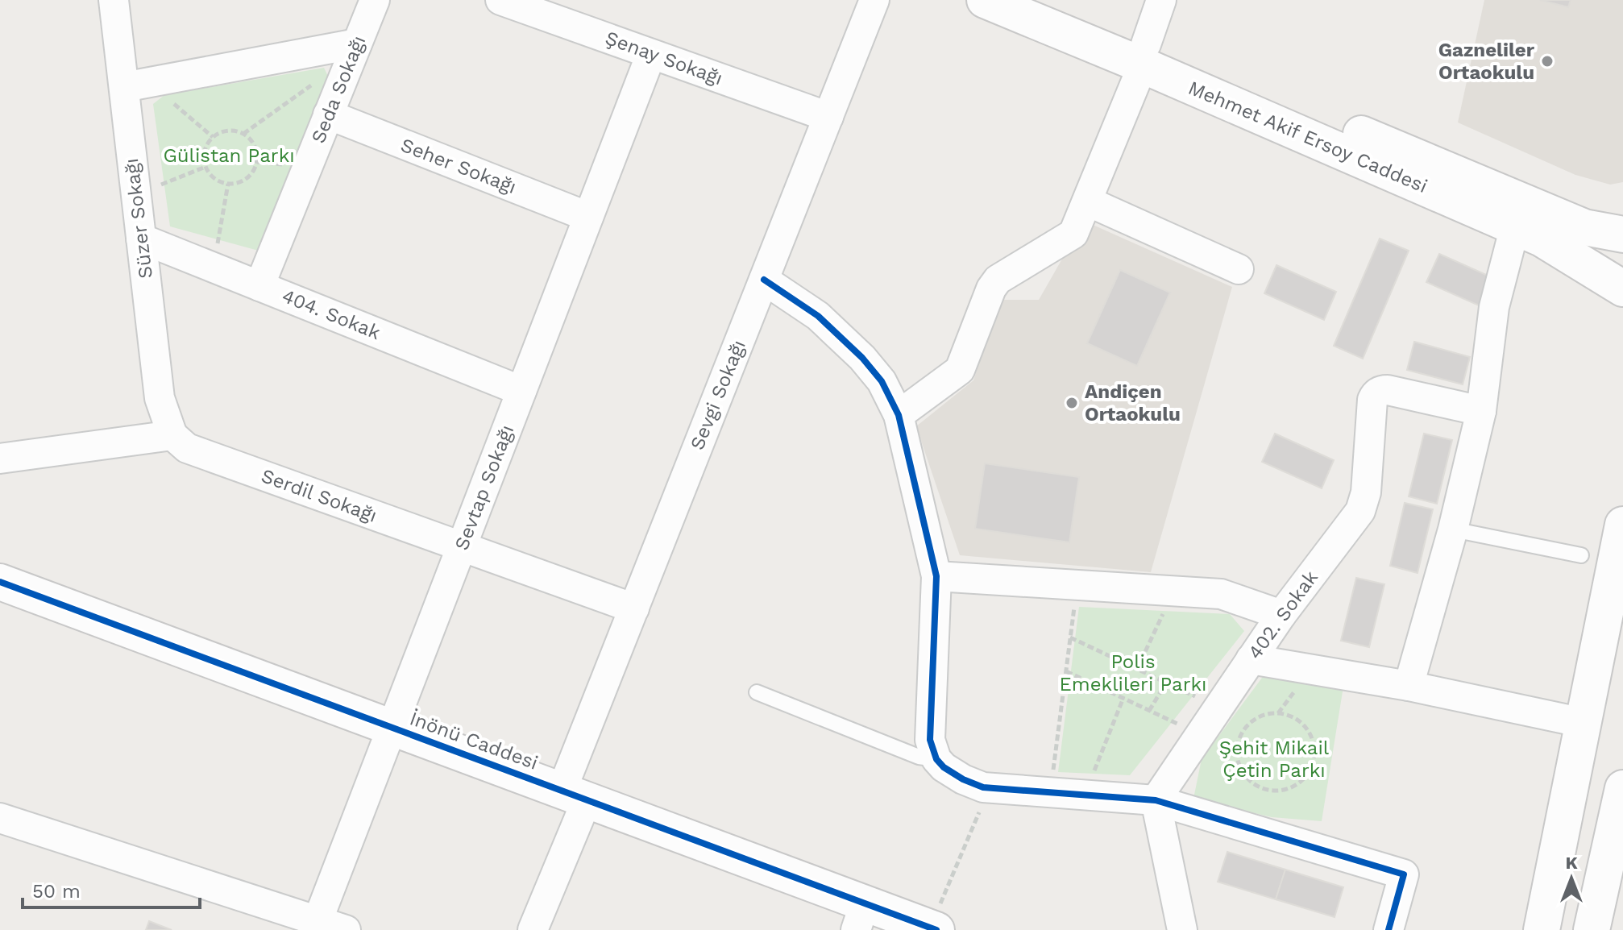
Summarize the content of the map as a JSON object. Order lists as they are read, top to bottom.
{
  "streets": {
    "main road": ["Mehmet Akif Ersoy Caddesi", "İnönü Caddesi"],
    "street": [
      "Şenay Sokağı",
      "Seda Sokağı",
      "Seher Sokağı",
      "Süzer Sokağı",
      "404. Sokak",
      "Sevgi Sokağı",
      "Sevtap Sokağı",
      "Serdil Sokağı",
      "402. Sokak"
    ]
  },
  "crossings": [
    ["Şenay Sokağı", "Sevgi Sokağı"],
    ["Şenay Sokağı", "Sevtap Sokağı"],
    ["Seda Sokağı", "Seher Sokağı"],
    ["Seda Sokağı", "404. Sokak"],
    ["Seher Sokağı", "Sevtap Sokağı"],
    ["Süzer Sokağı", "404. Sokak"],
    ["Süzer Sokağı", "Serdil Sokağı"],
    ["404. Sokak", "Sevtap Sokağı"],
    ["Sevgi Sokağı", "Serdil Sokağı"],
    ["Sevgi Sokağı", "İnönü Caddesi"],
    ["Sevtap Sokağı", "Serdil Sokağı"],
    ["Sevtap Sokağı", "İnönü Caddesi"]
  ],
  "parks": ["Gülistan Parkı", "Polis Emeklileri Parkı", "Şehit Mikail Çetin Parkı"],
  "places": ["Gazneliler Ortaokulu", "Andiçen Ortaokulu"],
  "scale_bar": "50 m",
  "north": "top"
}
